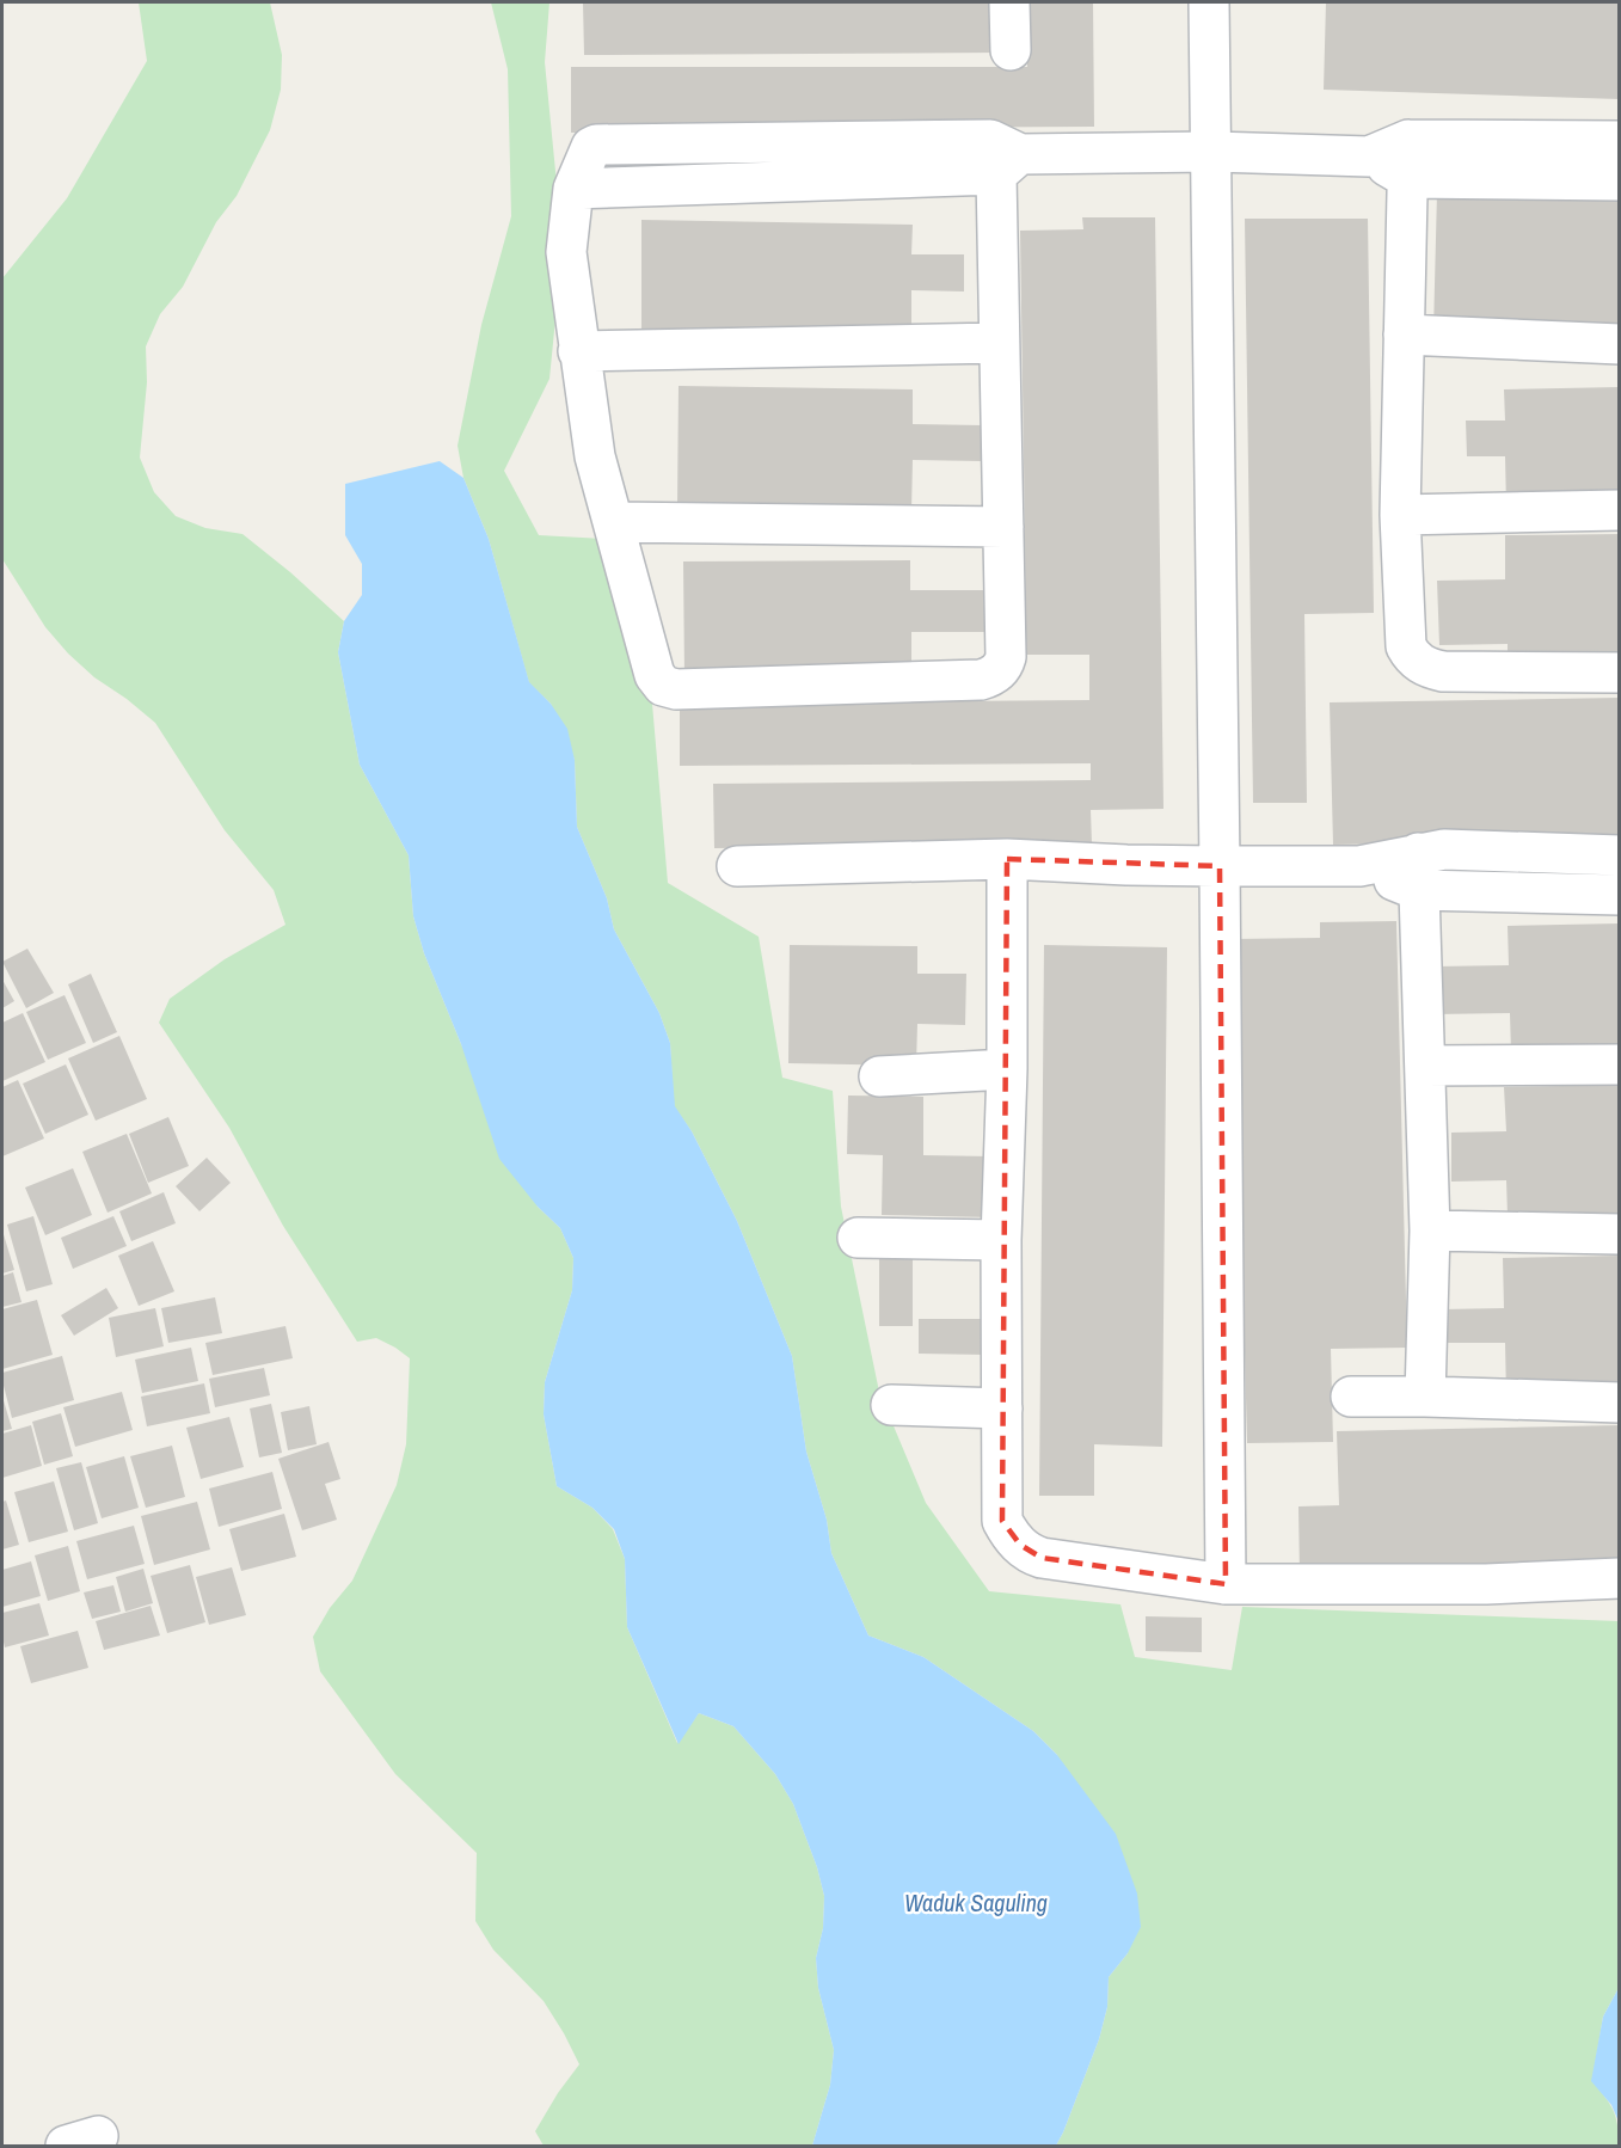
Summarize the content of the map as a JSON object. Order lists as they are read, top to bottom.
{
  "water": ["Waduk Saguling"]
}
